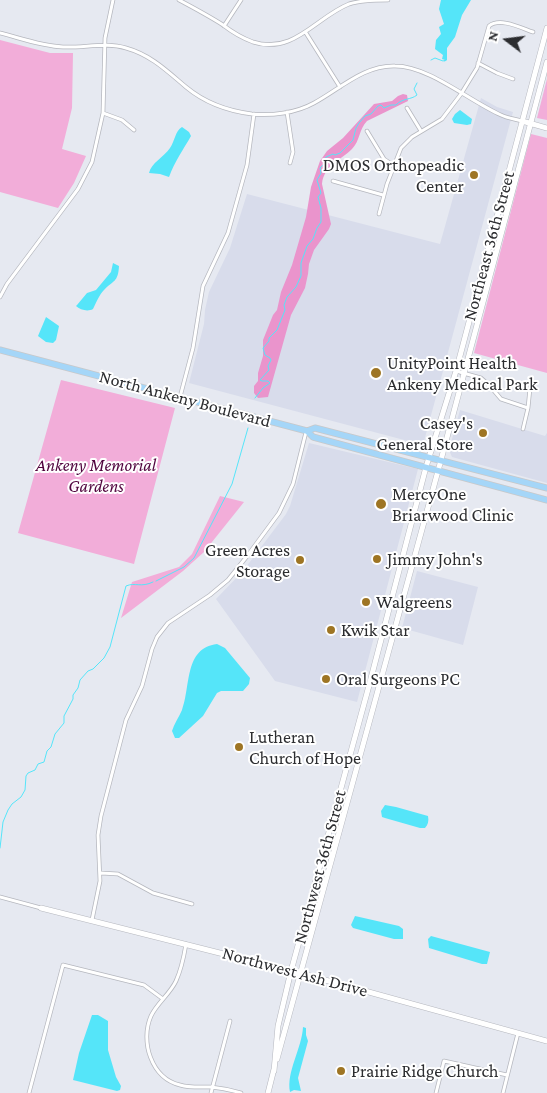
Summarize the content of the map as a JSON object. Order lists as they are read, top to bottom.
{
  "streets": {
    "main road": [
      "Northeast 36th Street",
      "North Ankeny Boulevard",
      "Northwest 36th Street",
      "Northwest Ash Drive"
    ]
  },
  "crossings": [
    ["Northeast 36th Street", "North Ankeny Boulevard"],
    ["Northeast 36th Street", "Northwest 36th Street"],
    ["North Ankeny Boulevard", "Northwest 36th Street"],
    ["Northwest 36th Street", "Northwest Ash Drive"]
  ],
  "parks": ["Ankeny Memorial Gardens"],
  "places": [
    "DMOS Orthopeadic Center",
    "UnityPoint Health Ankeny Medical Park",
    "Casey's General Store",
    "MercyOne Briarwood Clinic",
    "Jimmy John's",
    "Green Acres Storage",
    "Walgreens",
    "Kwik Star",
    "Oral Surgeons PC",
    "Lutheran Church of Hope",
    "Prairie Ridge Church"
  ],
  "north": "left"
}
